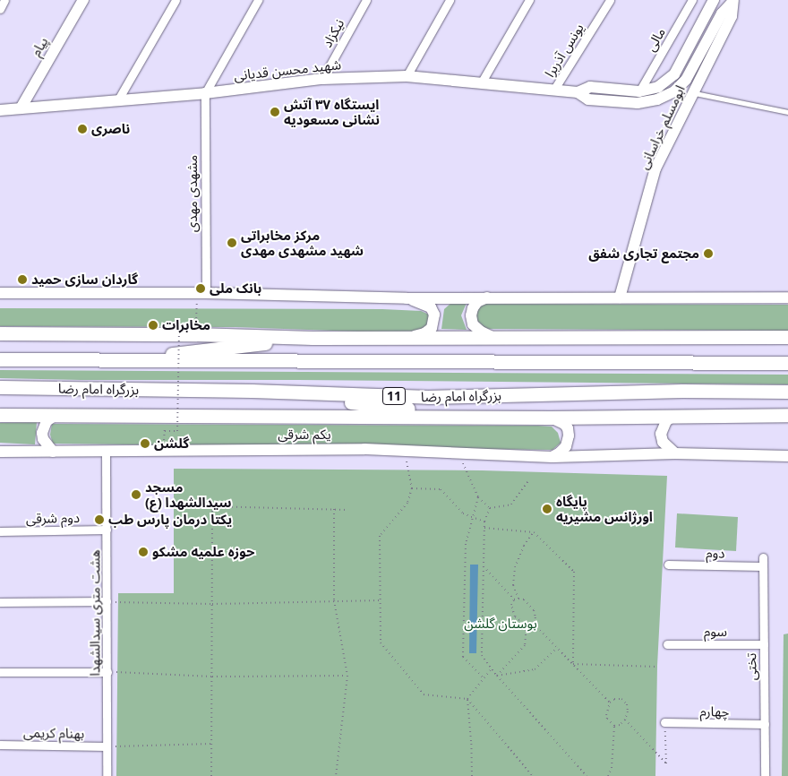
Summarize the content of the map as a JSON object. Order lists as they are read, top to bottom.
{
  "streets": {
    "highway": ["بزرگراه امام رضا", "11"],
    "main road": [
      "پیام",
      "شهید محسن قدیانی",
      "ابومسلم خراسانی",
      "یکم شرقی"
    ],
    "street": [
      "نیکزاد",
      "مالی",
      "یونس آذربرا",
      "مشهدی مهدی",
      "دوم شرقی",
      "دوم",
      "هشت متری سیدالشهدا",
      "سوم",
      "تختی",
      "چهارم",
      "بهنام کریمی"
    ]
  },
  "crossings": [
    ["نیکزاد", "شهید محسن قدیانی"],
    ["مالی", "شهید محسن قدیانی"],
    ["پیام", "شهید محسن قدیانی"],
    ["یونس آذربرا", "شهید محسن قدیانی"],
    ["شهید محسن قدیانی", "ابومسلم خراسانی"],
    ["شهید محسن قدیانی", "مشهدی مهدی"],
    ["یکم شرقی", "هشت متری سیدالشهدا"],
    ["دوم شرقی", "هشت متری سیدالشهدا"],
    ["دوم", "تختی"],
    ["هشت متری سیدالشهدا", "بهنام کریمی"],
    ["سوم", "تختی"],
    ["تختی", "چهارم"]
  ],
  "parks": ["بوستان گلشن"],
  "places": [
    "ایستگاه ۳۷ آتش نشانی مسعودیه",
    "ناصری",
    "مرکز مخابراتی شهید مشهدی مهدی",
    "مجتمع تجاری شفق",
    "گاردان سازی حمید",
    "بانک ملی",
    "مخابرات",
    "گلشن",
    "مسجد سیدالشهدا (ع)",
    "پایگاه اورژانس مشیریه",
    "یکتا درمان پارس طب",
    "حوزه علمیه مشکو"
  ]
}
